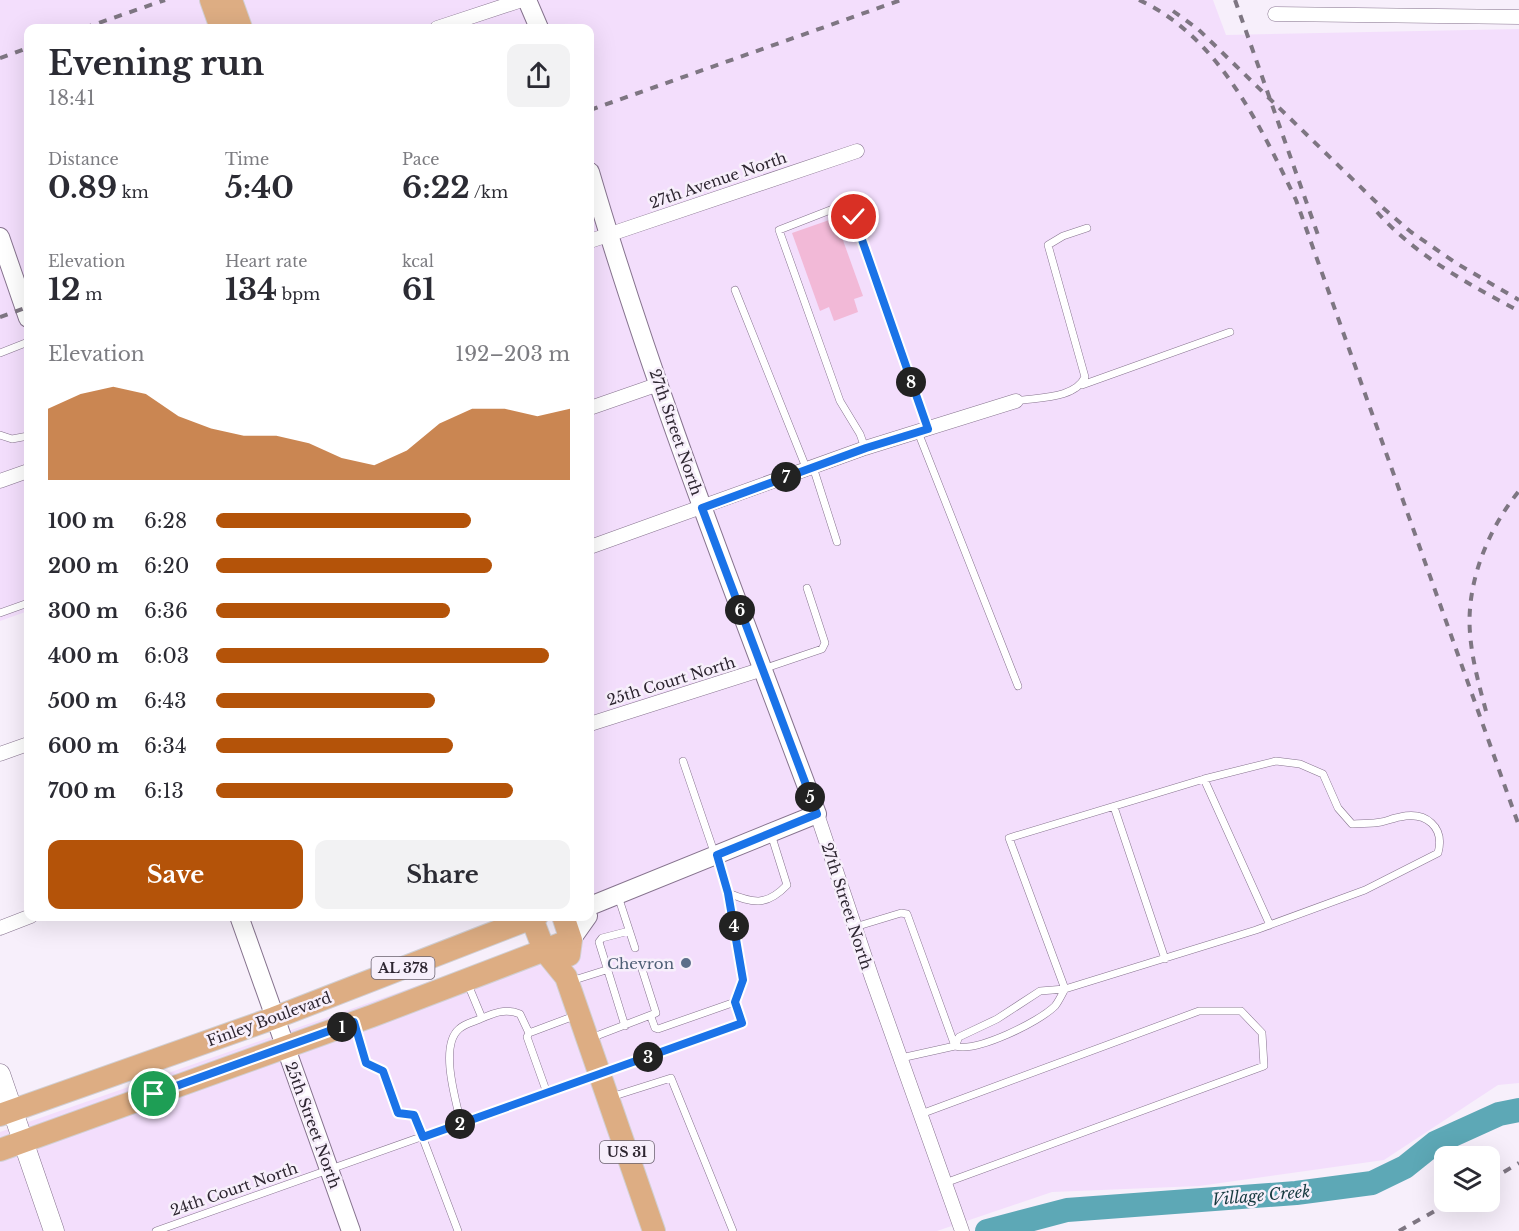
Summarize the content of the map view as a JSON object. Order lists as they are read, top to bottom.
{
  "streets": {
    "main road": ["AL 378", "Finley Boulevard", "US 31"],
    "street": [
      "27th Avenue North",
      "27th Street North",
      "25th Court North",
      "25th Street North"
    ],
    "lane": ["24th Court North"]
  },
  "crossings": [
    ["27th Avenue North", "27th Street North"],
    ["27th Street North", "25th Court North"],
    ["AL 378", "25th Street North"],
    ["AL 378", "US 31"],
    ["Finley Boulevard", "25th Street North"],
    ["25th Street North", "24th Court North"],
    ["US 31", "24th Court North"]
  ],
  "water": ["Village Creek"],
  "places": ["Chevron"],
  "page": {
    "heading": ["Evening run", "18:41"],
    "stats": [
      ["Distance", "0.89 km"],
      ["Time", "5:40"],
      ["Pace", "6:22 /km"],
      ["Elevation", "12 m"],
      ["Heart rate", "134 bpm"],
      ["kcal", "61"]
    ],
    "chart": ["Elevation", "192–203 m"],
    "pins": [
      "8",
      "7",
      "6",
      "5",
      "4",
      "1",
      "3",
      "2"
    ],
    "list": [
      {
        "name": "100 m",
        "note": "6:28"
      },
      {
        "name": "200 m",
        "note": "6:20"
      },
      {
        "name": "300 m",
        "note": "6:36"
      },
      {
        "name": "400 m",
        "note": "6:03"
      },
      {
        "name": "500 m",
        "note": "6:43"
      },
      {
        "name": "600 m",
        "note": "6:34"
      },
      {
        "name": "700 m",
        "note": "6:13"
      }
    ],
    "buttons": ["Save", "Share"]
  }
}
